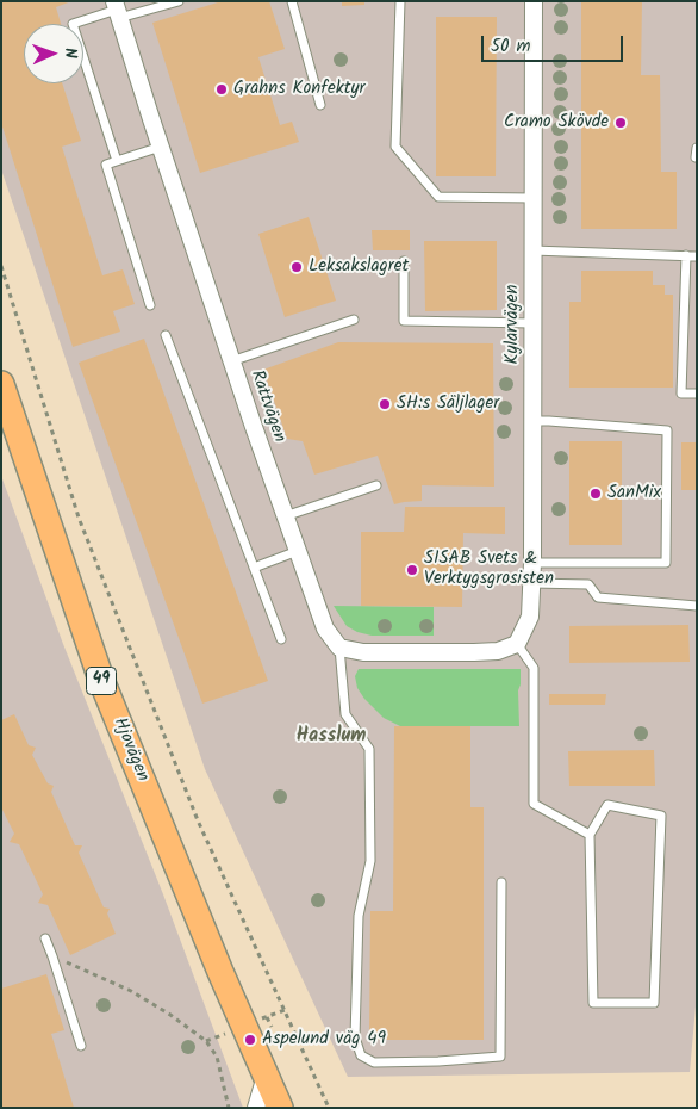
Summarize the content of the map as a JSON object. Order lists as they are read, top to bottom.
{
  "streets": {
    "main road": ["49", "Hjovägen"],
    "street": ["Kylarvägen", "Rattvägen"]
  },
  "districts": ["Hasslum"],
  "places": [
    "Grahns Konfektyr",
    "Cramo Skövde",
    "Leksakslagret",
    "SH:s Säljlager",
    "SanMix",
    "SISAB Svets & Verktygsgrosisten",
    "Aspelund väg 49"
  ],
  "scale_bar": "50 m",
  "north": "right"
}
